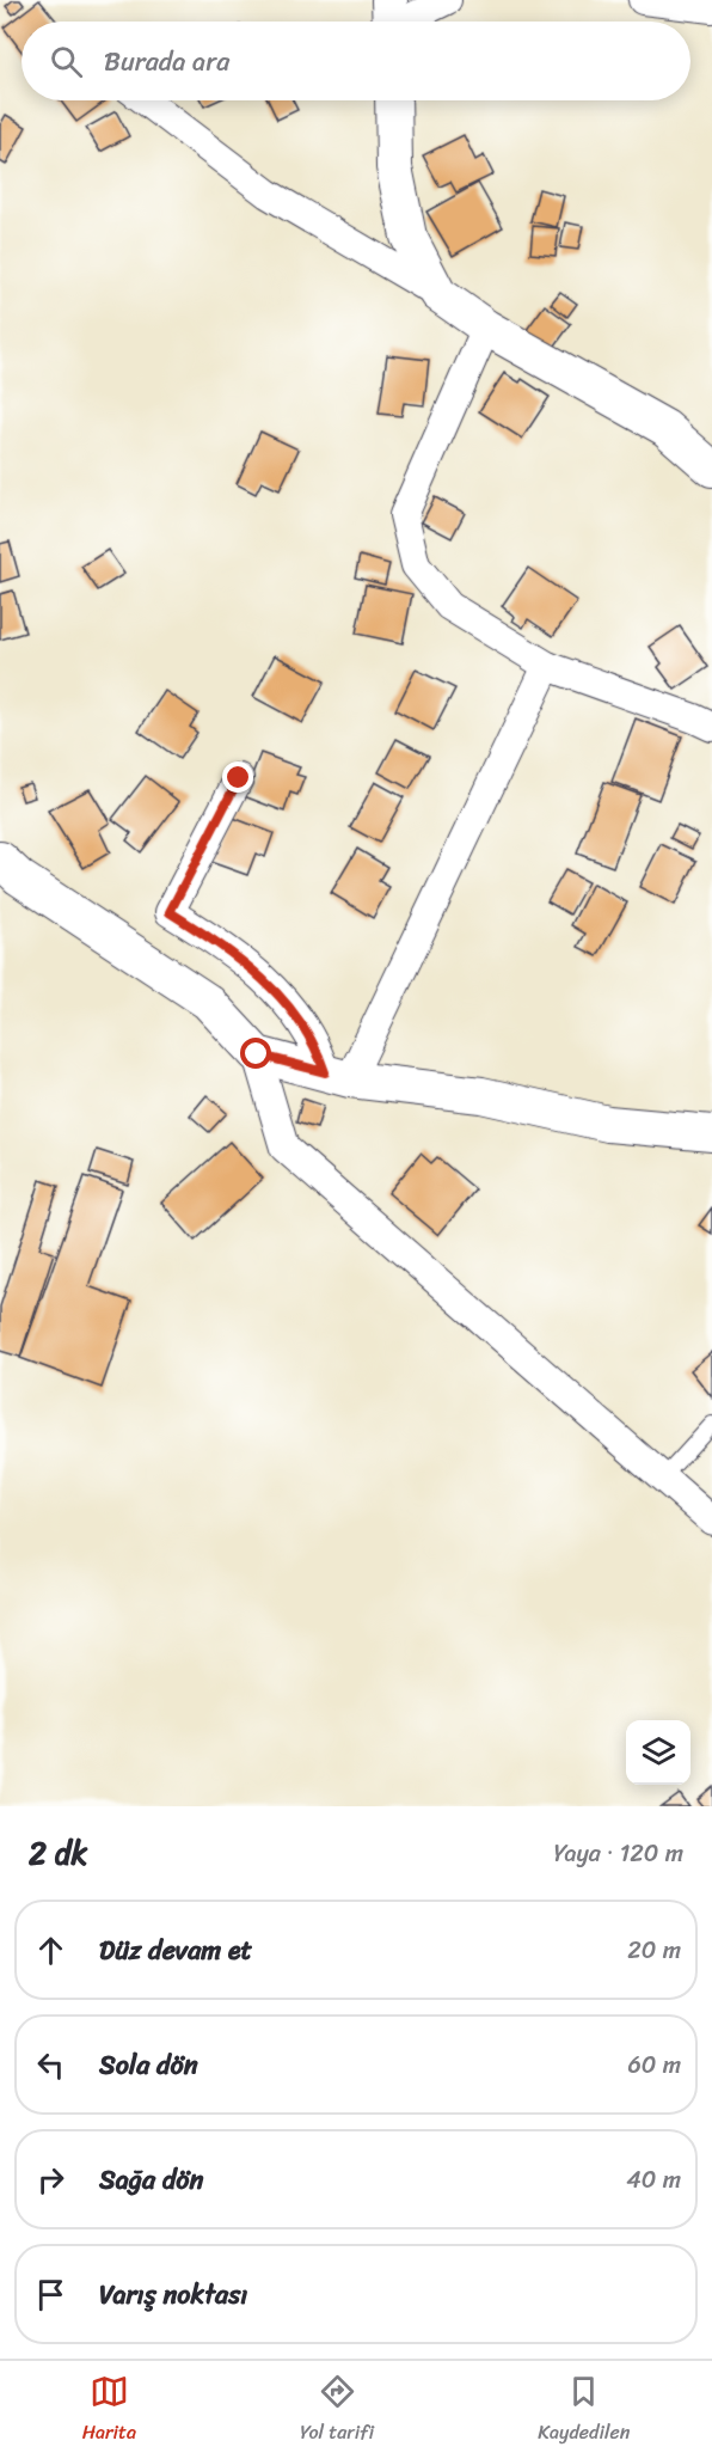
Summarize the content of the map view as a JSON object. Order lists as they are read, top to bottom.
{
  "page": {
    "search": "Burada ara",
    "heading": ["2 dk", "Yaya · 120 m"],
    "list": [
      ["Düz devam et", "20 m"],
      ["Sola dön", "60 m"],
      ["Sağa dön", "40 m"],
      "Varış noktası"
    ],
    "nav": ["Harita", "Yol tarifi", "Kaydedilen"]
  }
}
